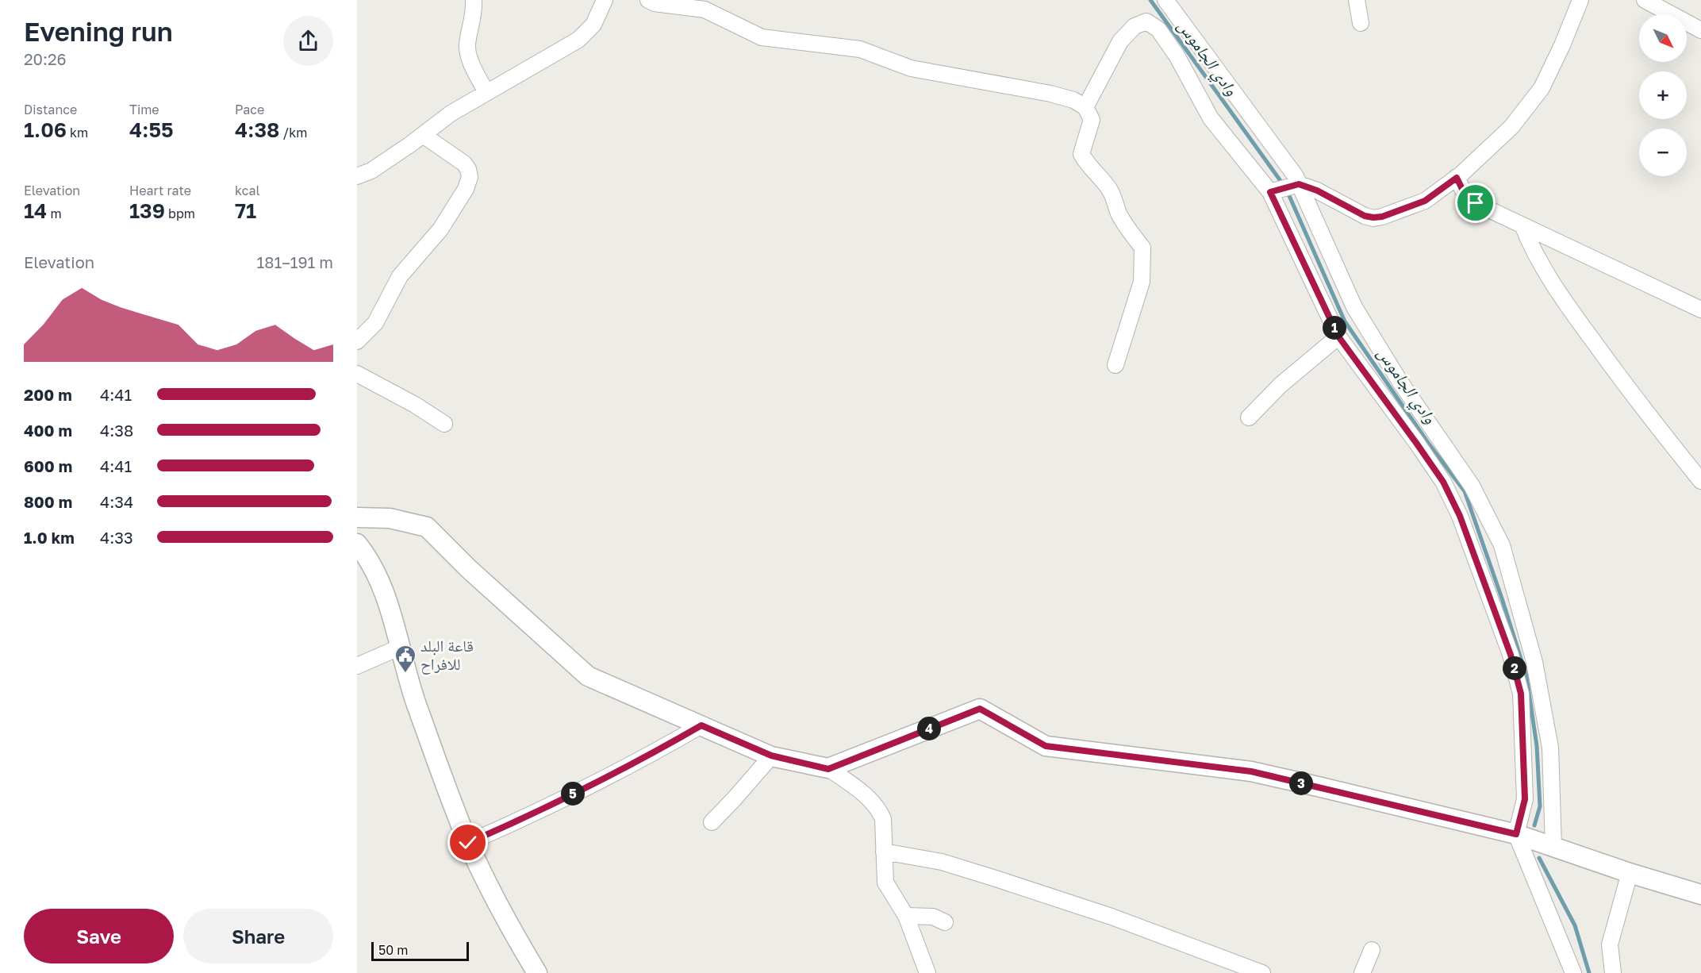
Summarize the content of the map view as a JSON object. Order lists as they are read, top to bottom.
{
  "water": ["وادي الجاموس"],
  "places": {
    "public building": ["قاعة البلد للافراح"]
  },
  "scale_bar": "50 m",
  "north": "bottom right",
  "page": {
    "heading": ["Evening run", "20:26"],
    "map_buttons": ["+", "−"],
    "stats": [
      ["Distance", "1.06 km"],
      ["Time", "4:55"],
      ["Pace", "4:38 /km"],
      ["Elevation", "14 m"],
      ["Heart rate", "139 bpm"],
      ["kcal", "71"]
    ],
    "chart": ["Elevation", "181–191 m"],
    "pins": [
      "1",
      "2",
      "4",
      "3",
      "5"
    ],
    "list": [
      {
        "name": "200 m",
        "note": "4:41"
      },
      {
        "name": "400 m",
        "note": "4:38"
      },
      {
        "name": "600 m",
        "note": "4:41"
      },
      {
        "name": "800 m",
        "note": "4:34"
      },
      {
        "name": "1.0 km",
        "note": "4:33"
      }
    ],
    "buttons": ["Save", "Share"],
    "scale": "50 m"
  }
}
